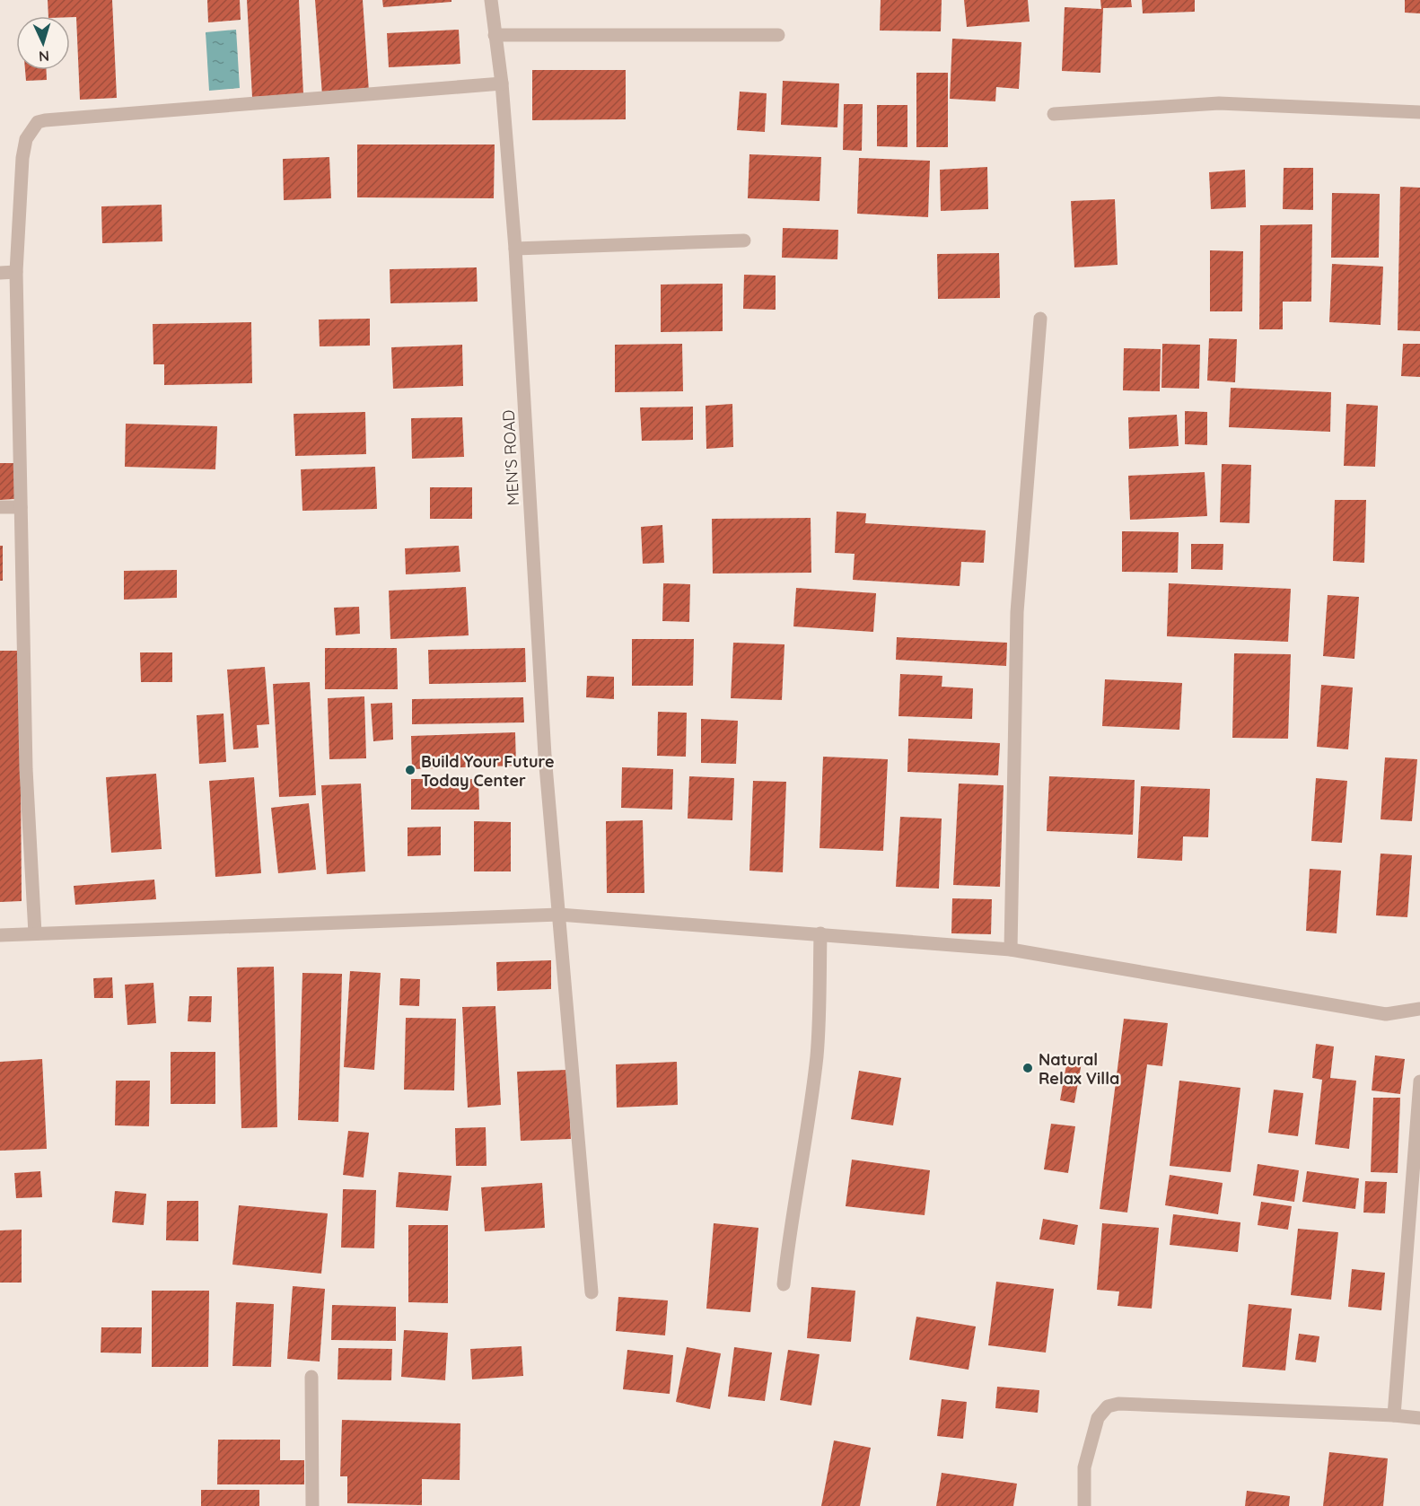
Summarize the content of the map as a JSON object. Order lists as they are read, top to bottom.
{
  "streets": {
    "street": ["MEN'S ROAD"]
  },
  "places": ["Build Your Future Today Center", "Natural Relax Villa"],
  "north": "bottom"
}
